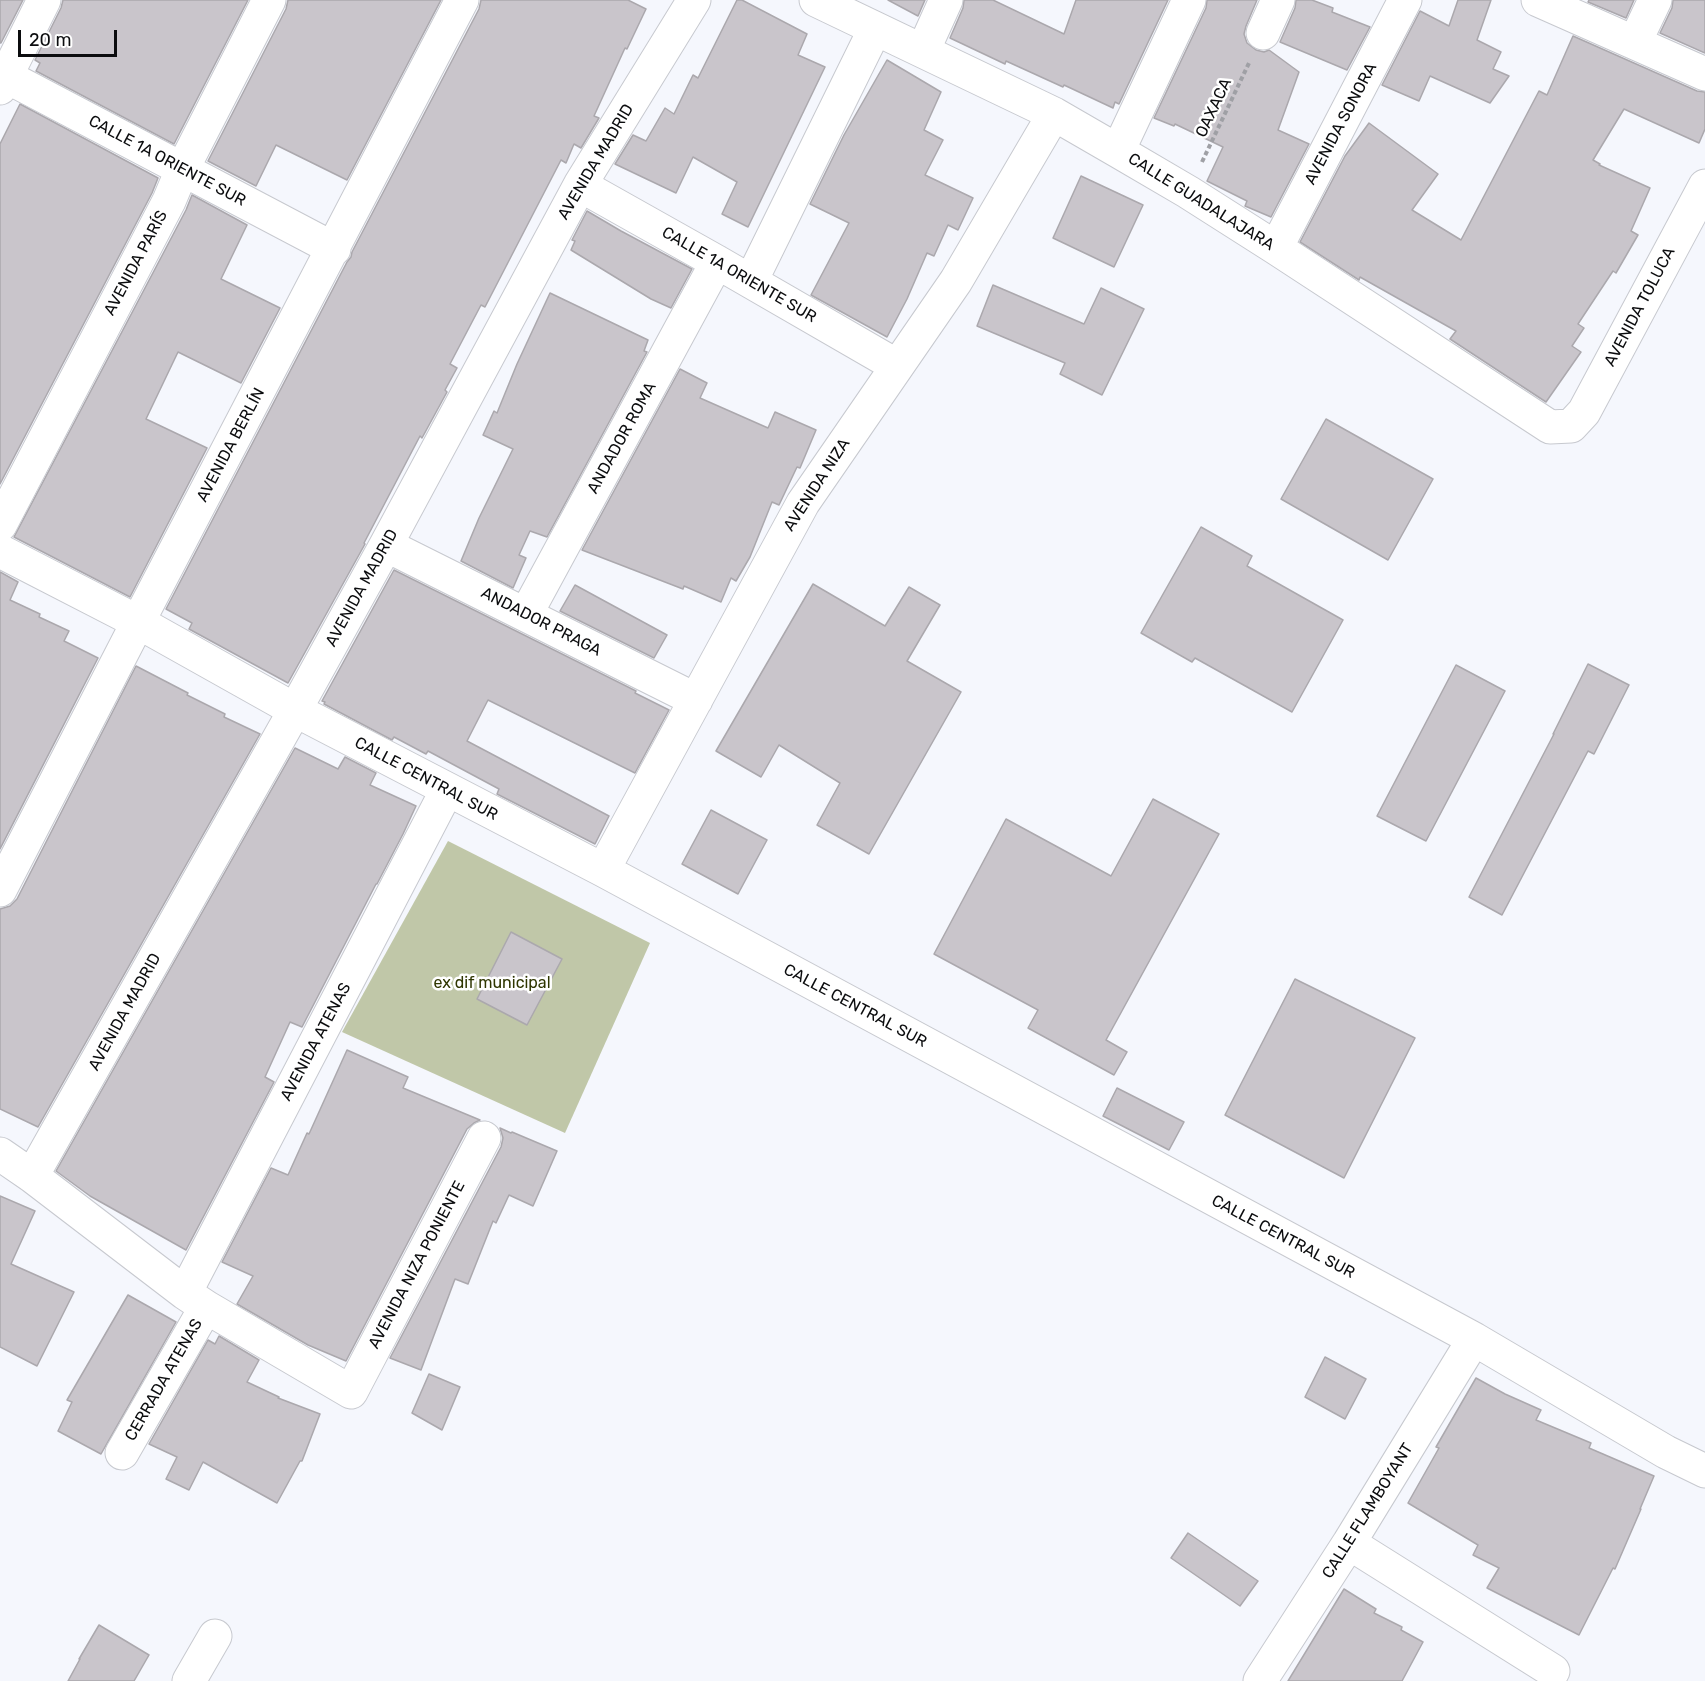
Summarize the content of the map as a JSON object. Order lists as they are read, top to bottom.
{
  "streets": {
    "street": [
      "AVENIDA SONORA",
      "CALLE 1A ORIENTE SUR",
      "AVENIDA MADRID",
      "CALLE GUADALAJARA",
      "AVENIDA PARÍS",
      "AVENIDA TOLUCA",
      "ANDADOR ROMA",
      "AVENIDA BERLÍN",
      "AVENIDA NIZA",
      "ANDADOR PRAGA",
      "CALLE CENTRAL SUR",
      "AVENIDA ATENAS",
      "AVENIDA NIZA PONIENTE",
      "CERRADA ATENAS",
      "CALLE FLAMBOYANT"
    ],
    "path": ["OAXACA"]
  },
  "crossings": [
    ["OAXACA", "CALLE GUADALAJARA"],
    ["AVENIDA SONORA", "CALLE GUADALAJARA"],
    ["CALLE 1A ORIENTE SUR", "AVENIDA MADRID"],
    ["CALLE 1A ORIENTE SUR", "AVENIDA PARÍS"],
    ["CALLE 1A ORIENTE SUR", "ANDADOR ROMA"],
    ["CALLE 1A ORIENTE SUR", "AVENIDA BERLÍN"],
    ["CALLE 1A ORIENTE SUR", "AVENIDA NIZA"],
    ["AVENIDA MADRID", "ANDADOR PRAGA"],
    ["AVENIDA MADRID", "CALLE CENTRAL SUR"],
    ["CALLE GUADALAJARA", "AVENIDA TOLUCA"],
    ["CALLE GUADALAJARA", "AVENIDA NIZA"],
    ["ANDADOR ROMA", "ANDADOR PRAGA"],
    ["AVENIDA BERLÍN", "CALLE CENTRAL SUR"],
    ["AVENIDA NIZA", "ANDADOR PRAGA"],
    ["AVENIDA NIZA", "CALLE CENTRAL SUR"],
    ["CALLE CENTRAL SUR", "AVENIDA ATENAS"],
    ["CALLE CENTRAL SUR", "CALLE FLAMBOYANT"],
    ["AVENIDA ATENAS", "AVENIDA NIZA PONIENTE"],
    ["AVENIDA ATENAS", "CERRADA ATENAS"],
    ["AVENIDA NIZA PONIENTE", "CERRADA ATENAS"]
  ],
  "parks": ["ex dif municipal"],
  "scale_bar": "20 m"
}
